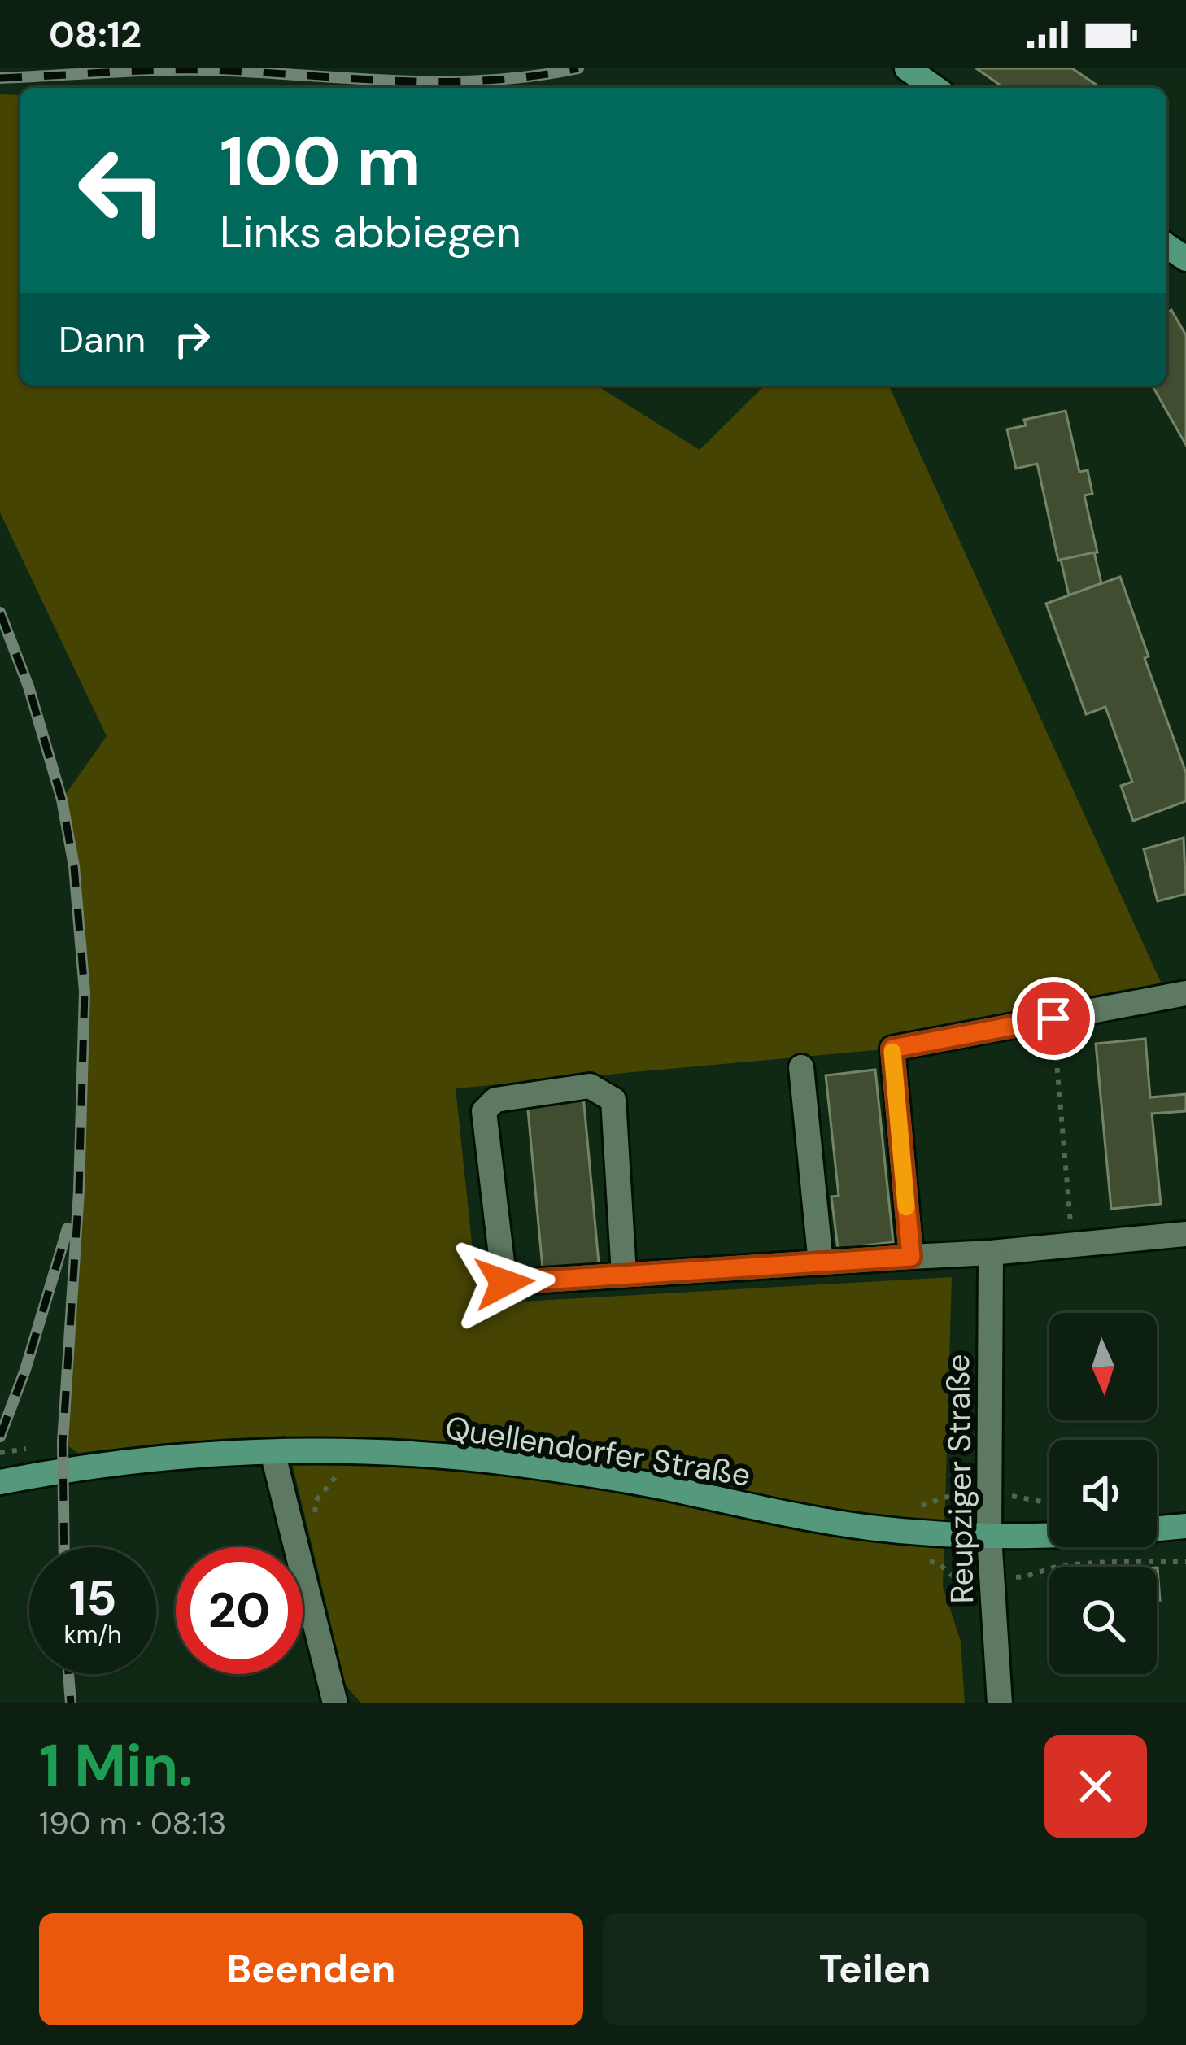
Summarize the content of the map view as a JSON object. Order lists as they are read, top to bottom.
{
  "streets": {
    "main road": ["Quellendorfer Straße"],
    "street": ["Reupziger Straße"]
  },
  "crossings": [
    ["Quellendorfer Straße", "Reupziger Straße"]
  ],
  "north": "bottom",
  "page": {
    "status": "08:12",
    "turn": ["100 m", "Links abbiegen"],
    "then": "Dann",
    "speed": "15 km/h",
    "limit": "20",
    "heading": ["1 Min.", "190 m · 08:13"],
    "buttons": ["Beenden", "Teilen"]
  }
}
